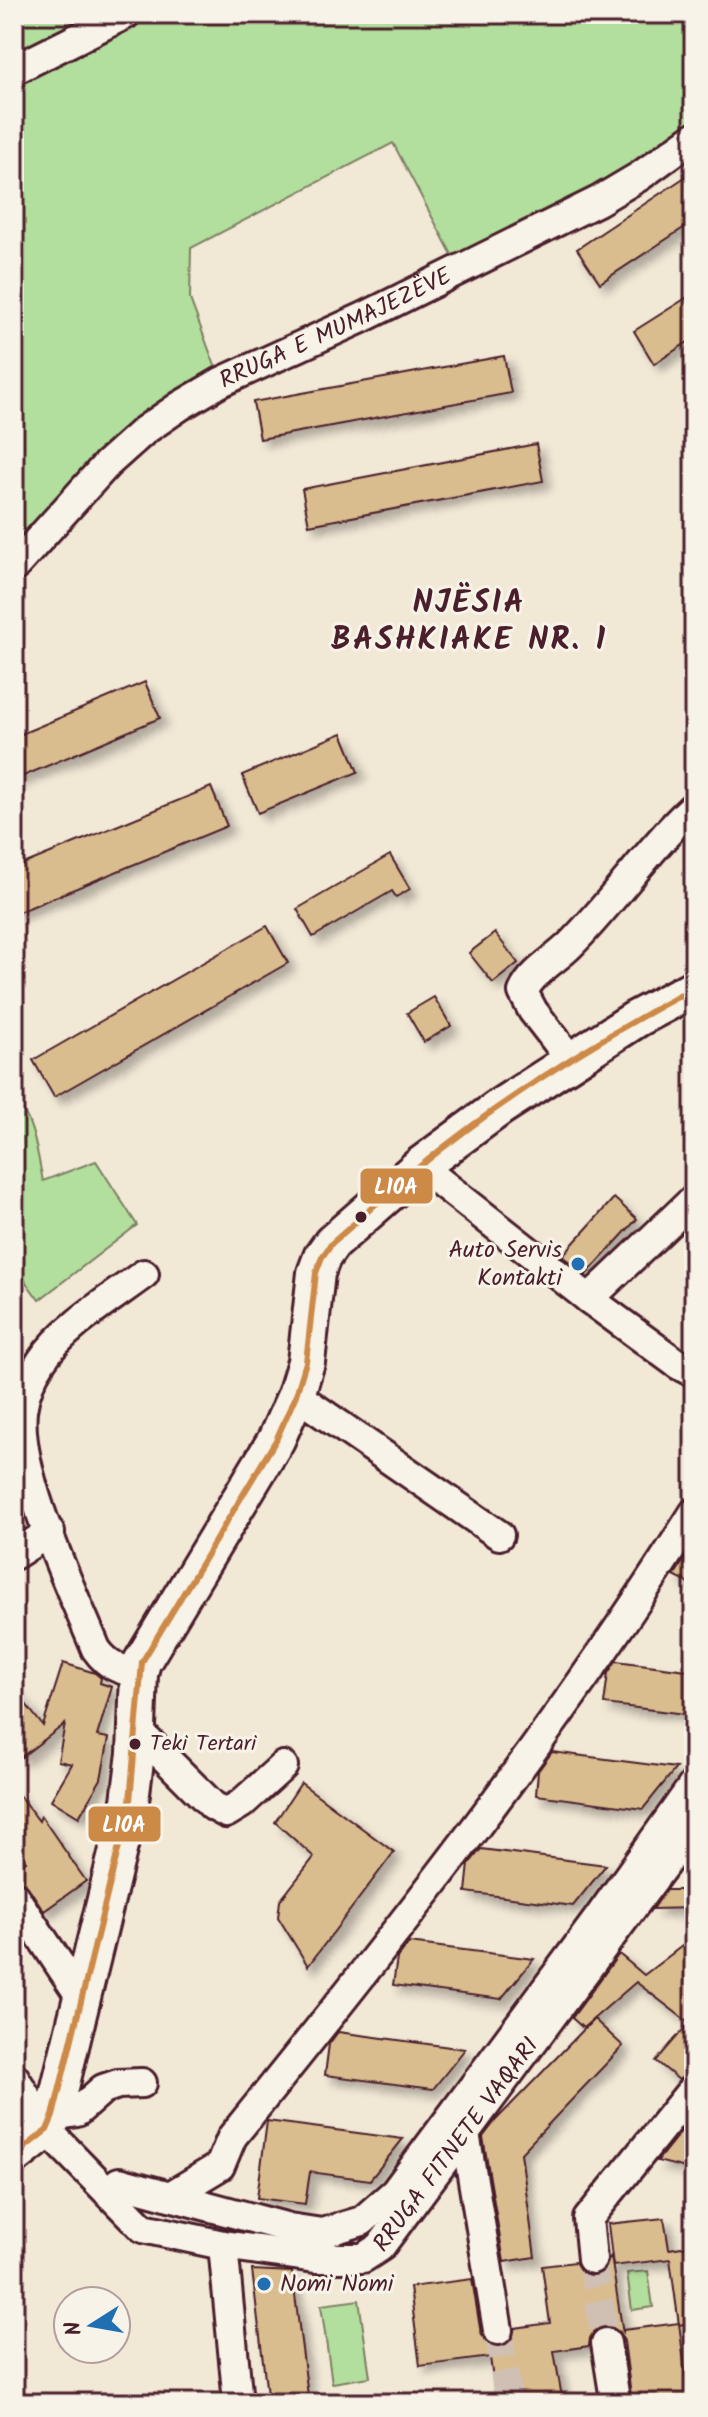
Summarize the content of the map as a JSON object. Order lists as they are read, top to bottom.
{
  "streets": {
    "street": ["RRUGA E MUMAJEZËVE", "RRUGA FITNETE VAQARI"]
  },
  "districts": ["NJËSIA BASHKIAKE NR. 1"],
  "places": ["Auto Servis Kontakti", "Teki Tertari", "Nomi Nomi"],
  "lines": ["transit line L10A"],
  "north": "left"
}
